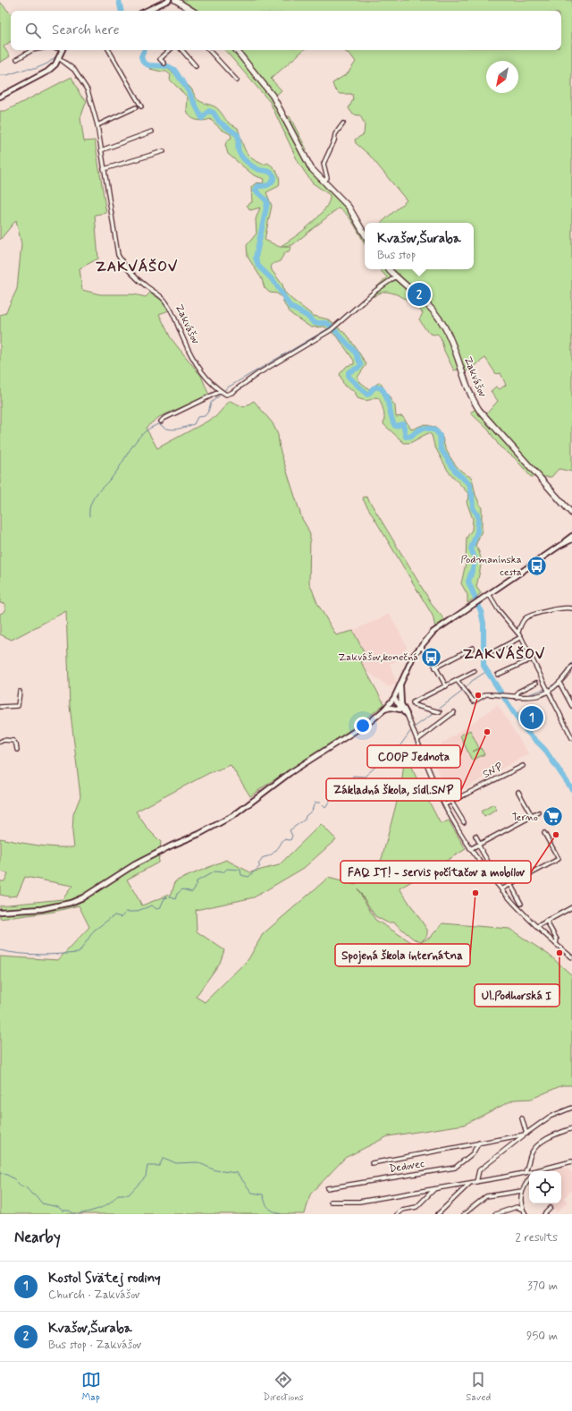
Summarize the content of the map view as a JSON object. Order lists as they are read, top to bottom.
{
  "streets": {
    "main road": ["Zakvášov"],
    "street": ["SNP", "Dedovec"]
  },
  "districts": ["ZAKVÁŠOV", "ZAKVÁŠOV"],
  "places": {
    "bus stop": ["Podmanínska cesta", "Zakvášov,konečná"],
    "other": [
      "COOP Jednota",
      "Základná škola, sídl.SNP",
      "FAQ IT! - servis počítačov a mobilov",
      "Spojená škola internátna",
      "Ul.Podhorská I"
    ],
    "supermarket": ["Terno"]
  },
  "north": "bottom left",
  "page": {
    "search": "Search here",
    "popup": ["Kvašov,Šuraba", "Bus stop"],
    "pins": ["2", "1"],
    "heading": ["Nearby", "2 results"],
    "list": [
      {
        "mark": "1",
        "name": "Kostol Svätej rodiny",
        "note": "Church · Zakvášov",
        "value": "370 m"
      },
      {
        "mark": "2",
        "name": "Kvašov,Šuraba",
        "note": "Bus stop · Zakvášov",
        "value": "950 m"
      }
    ],
    "nav": ["Map", "Directions", "Saved"]
  }
}
